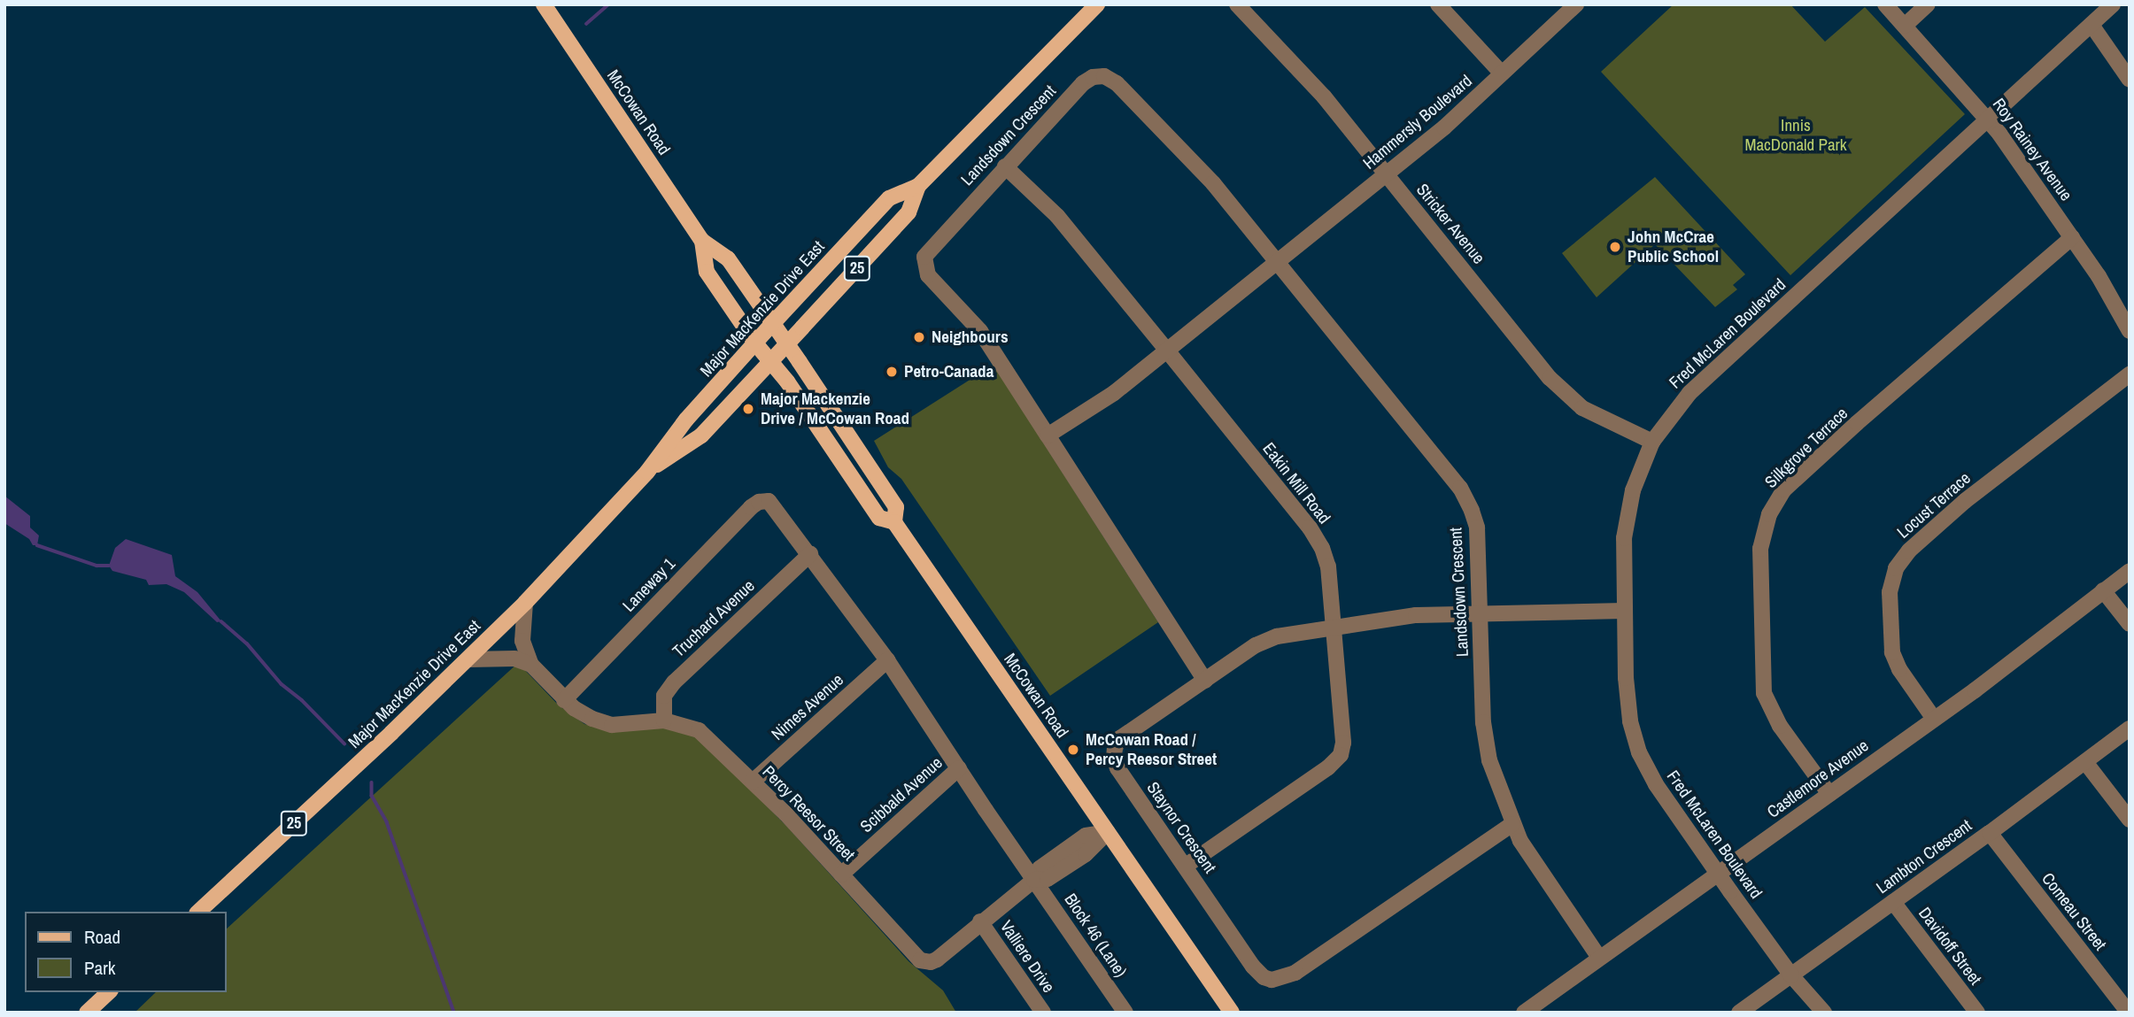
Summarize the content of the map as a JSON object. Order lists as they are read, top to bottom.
{
  "streets": {
    "main road": ["McCowan Road", "25", "Major MacKenzie Drive East"],
    "street": [
      "Hammersly Boulevard",
      "Landsdown Crescent",
      "Roy Rainey Avenue",
      "Stricker Avenue",
      "Fred McLaren Boulevard",
      "Silkgrove Terrace",
      "Eakin Mill Road",
      "Locust Terrace",
      "Laneway 1",
      "Truchard Avenue",
      "Nimes Avenue",
      "Castlemore Avenue",
      "Scibbald Avenue",
      "Percy Reesor Street",
      "Staynor Crescent",
      "Lambton Crescent",
      "Comeau Street",
      "Block 46 (Lane)",
      "Davidoff Street",
      "Valliere Drive"
    ]
  },
  "crossings": [
    ["McCowan Road", "Major MacKenzie Drive East"],
    ["McCowan Road", "Percy Reesor Street"],
    ["Hammersly Boulevard", "Landsdown Crescent"],
    ["Hammersly Boulevard", "Stricker Avenue"],
    ["Landsdown Crescent", "Eakin Mill Road"],
    ["Landsdown Crescent", "Castlemore Avenue"],
    ["Landsdown Crescent", "Staynor Crescent"],
    ["Roy Rainey Avenue", "Fred McLaren Boulevard"],
    ["Roy Rainey Avenue", "Silkgrove Terrace"],
    ["Stricker Avenue", "Fred McLaren Boulevard"],
    ["Major MacKenzie Drive East", "Percy Reesor Street"],
    ["Fred McLaren Boulevard", "Castlemore Avenue"],
    ["Fred McLaren Boulevard", "Staynor Crescent"],
    ["Fred McLaren Boulevard", "Lambton Crescent"],
    ["Silkgrove Terrace", "Castlemore Avenue"],
    ["Eakin Mill Road", "Staynor Crescent"],
    ["Locust Terrace", "Castlemore Avenue"],
    ["Laneway 1", "Percy Reesor Street"],
    ["Laneway 1", "Block 46 (Lane)"],
    ["Truchard Avenue", "Percy Reesor Street"],
    ["Truchard Avenue", "Block 46 (Lane)"],
    ["Nimes Avenue", "Percy Reesor Street"],
    ["Nimes Avenue", "Block 46 (Lane)"],
    ["Scibbald Avenue", "Percy Reesor Street"],
    ["Scibbald Avenue", "Block 46 (Lane)"],
    ["Percy Reesor Street", "Block 46 (Lane)"],
    ["Percy Reesor Street", "Valliere Drive"],
    ["Lambton Crescent", "Comeau Street"],
    ["Lambton Crescent", "Davidoff Street"]
  ],
  "parks": ["Innis MacDonald Park"],
  "places": [
    "John McCrae Public School",
    "Neighbours",
    "Petro-Canada",
    "Major Mackenzie Drive / McCowan Road",
    "McCowan Road / Percy Reesor Street"
  ],
  "legend": ["Road", "Park"]
}
